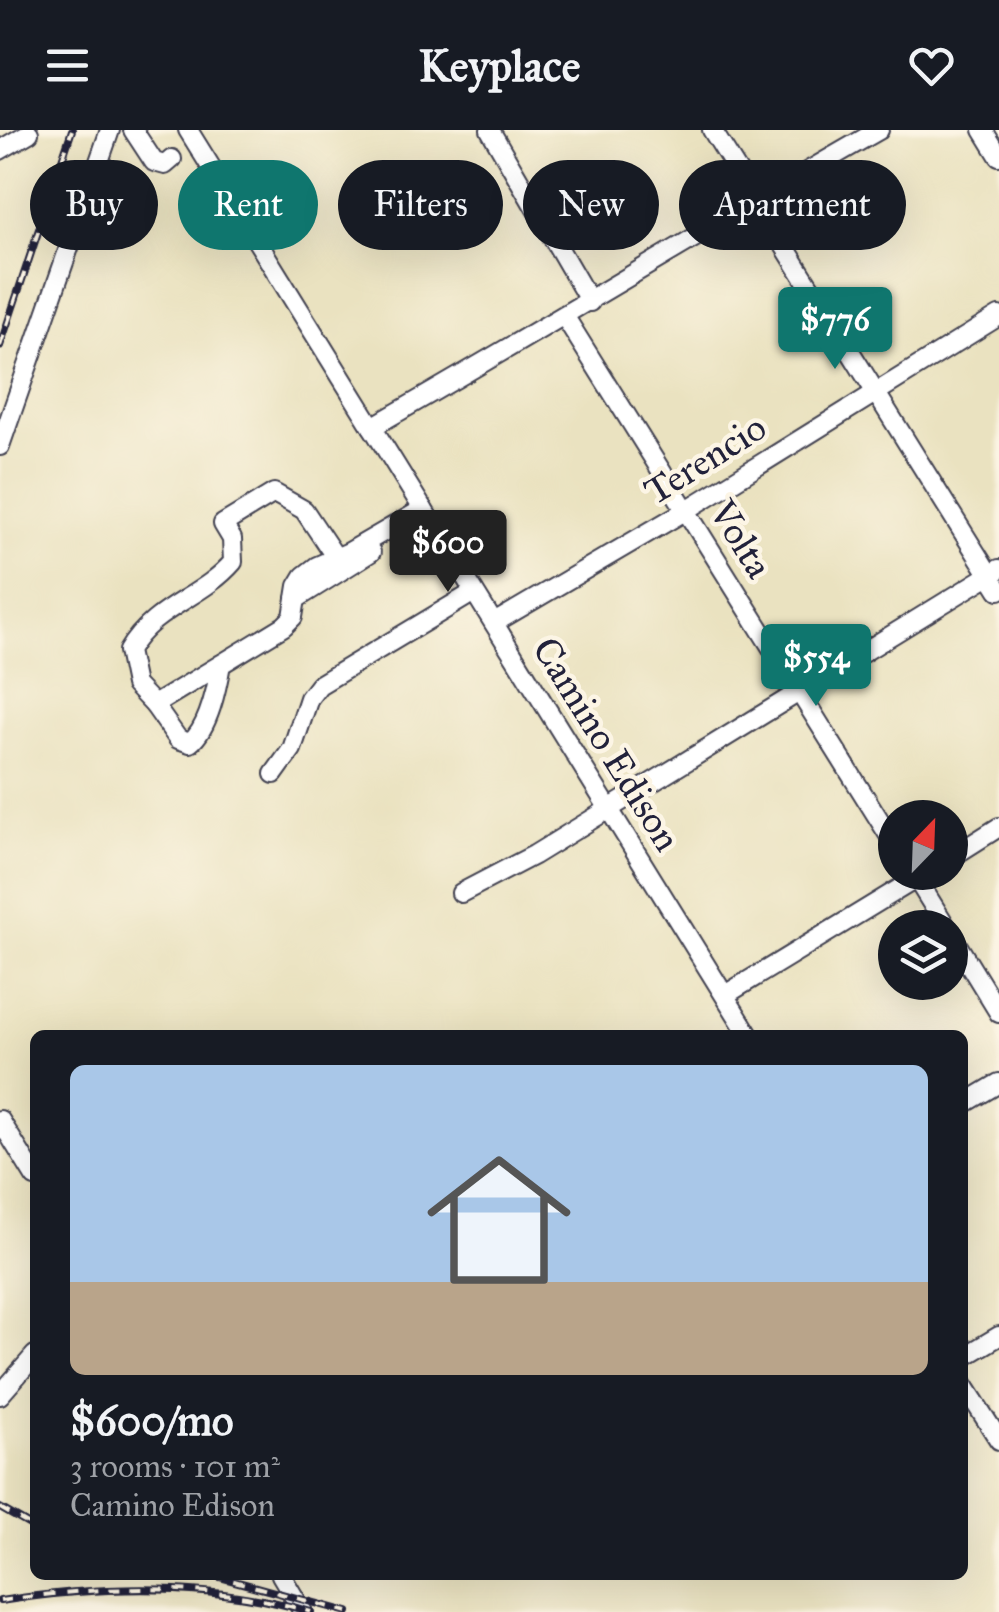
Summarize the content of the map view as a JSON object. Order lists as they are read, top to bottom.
{
  "streets": {
    "street": ["Terencio", "Volta", "Camino Edison"]
  },
  "crossings": [
    ["Terencio", "Volta"],
    ["Terencio", "Camino Edison"]
  ],
  "north": "top right",
  "page": {
    "header": "Keyplace",
    "chip": [
      "Buy",
      "Rent",
      "Filters",
      "New",
      "Apartment"
    ],
    "price": ["$776", "$600", "$554"],
    "list": [
      {
        "name": "$600/mo",
        "note": "3 rooms · 101 m² · Camino Edison"
      }
    ]
  }
}
